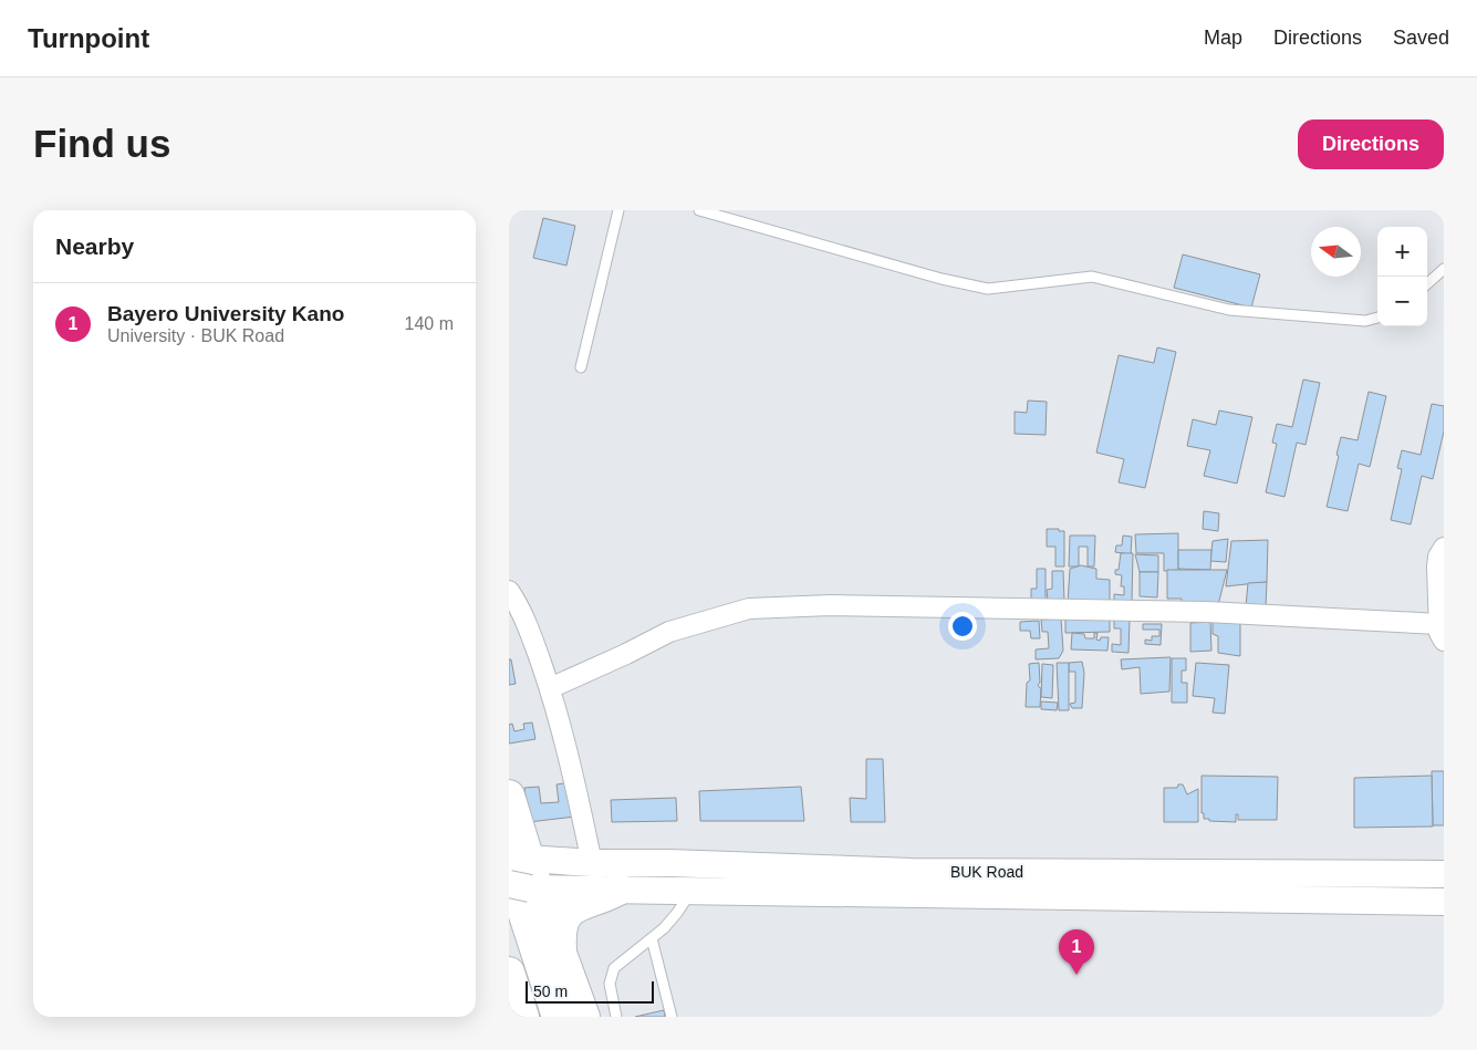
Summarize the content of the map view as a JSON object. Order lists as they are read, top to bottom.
{
  "streets": {
    "main road": ["BUK Road"]
  },
  "scale_bar": "50 m",
  "north": "left",
  "page": {
    "header": "Turnpoint",
    "nav": ["Map", "Directions", "Saved"],
    "buttons": "Directions",
    "title": "Find us",
    "heading": "Nearby",
    "map_buttons": ["+", "−"],
    "list": [
      {
        "mark": "1",
        "name": "Bayero University Kano",
        "note": "University · BUK Road",
        "value": "140 m"
      }
    ],
    "pins": "1",
    "scale": "50 m"
  }
}
